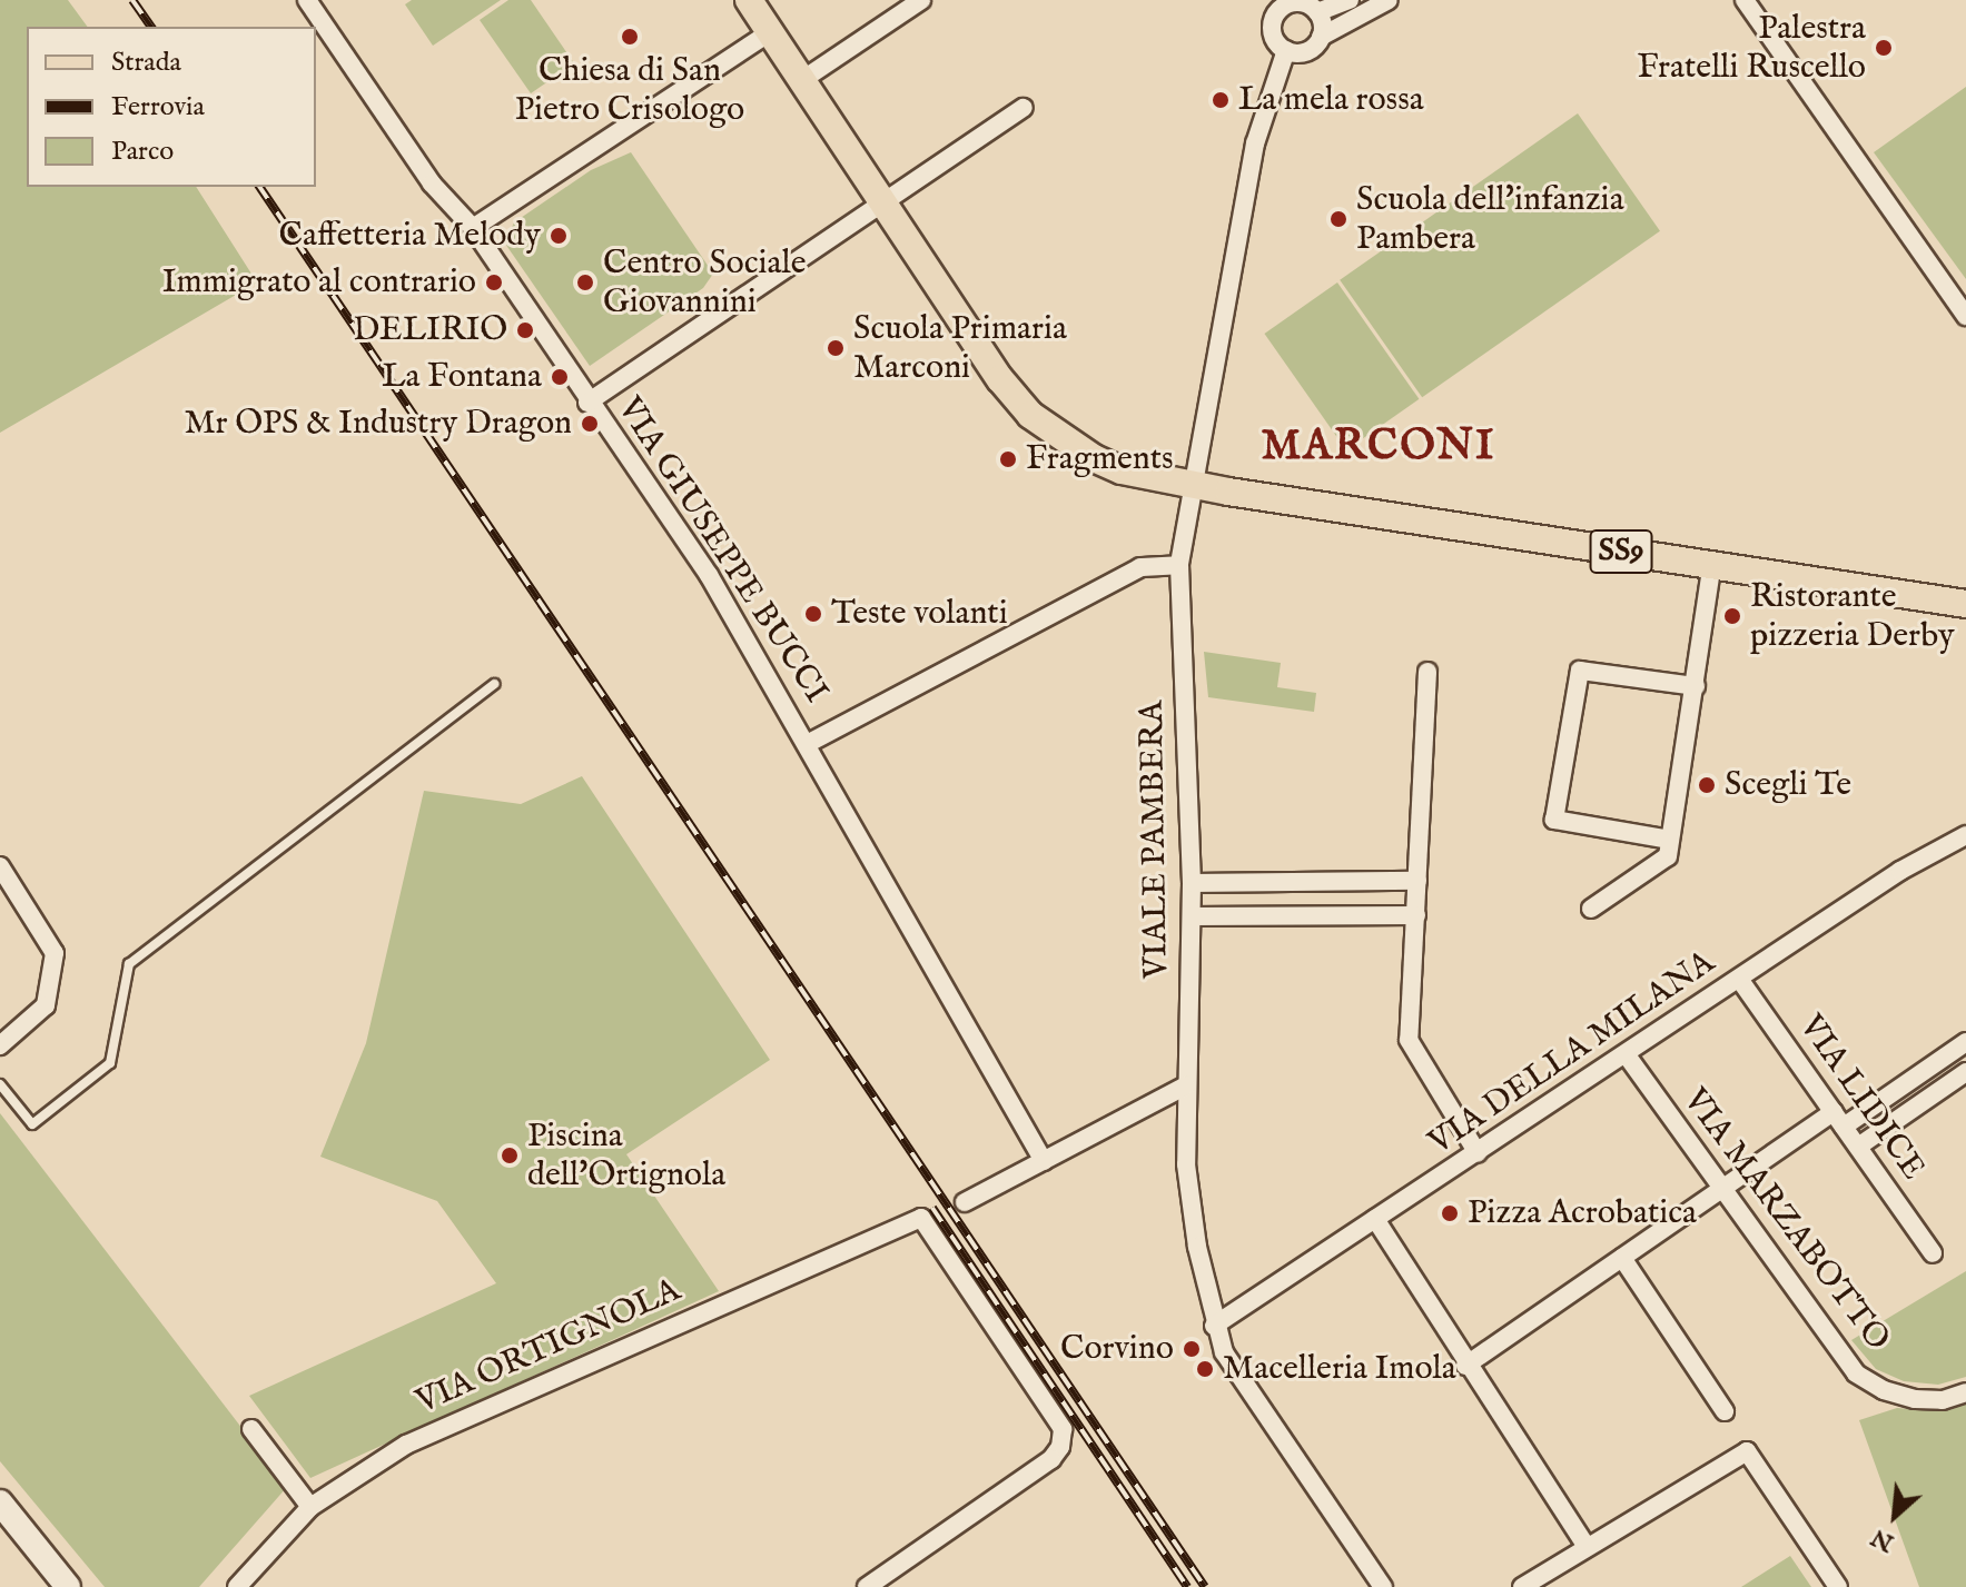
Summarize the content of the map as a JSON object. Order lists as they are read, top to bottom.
{
  "streets": {
    "main road": ["SS9"],
    "street": [
      "VIA GIUSEPPE BUCCI",
      "VIALE PAMBERA",
      "VIA DELLA MILANA",
      "VIA LIDICE",
      "VIA MARZABOTTO",
      "VIA ORTIGNOLA"
    ]
  },
  "crossings": [
    ["SS9", "VIALE PAMBERA"],
    ["VIALE PAMBERA", "VIA DELLA MILANA"],
    ["VIA DELLA MILANA", "VIA LIDICE"],
    ["VIA DELLA MILANA", "VIA MARZABOTTO"]
  ],
  "districts": ["MARCONI"],
  "places": [
    "Chiesa di San Pietro Crisologo",
    "Palestra Fratelli Ruscello",
    "La mela rossa",
    "Scuola dell'infanzia Pambera",
    "Caffetteria Melody",
    "Immigrato al contrario",
    "Centro Sociale Giovannini",
    "DELIRIO",
    "Scuola Primaria Marconi",
    "La Fontana",
    "Mr OPS & Industry Dragon",
    "Fragments",
    "Teste volanti",
    "Ristorante pizzeria Derby",
    "Scegli Te",
    "Piscina dell'Ortignola",
    "Pizza Acrobatica",
    "Corvino",
    "Macelleria Imola"
  ],
  "legend": ["Strada", "Ferrovia", "Parco"],
  "north": "bottom left"
}
